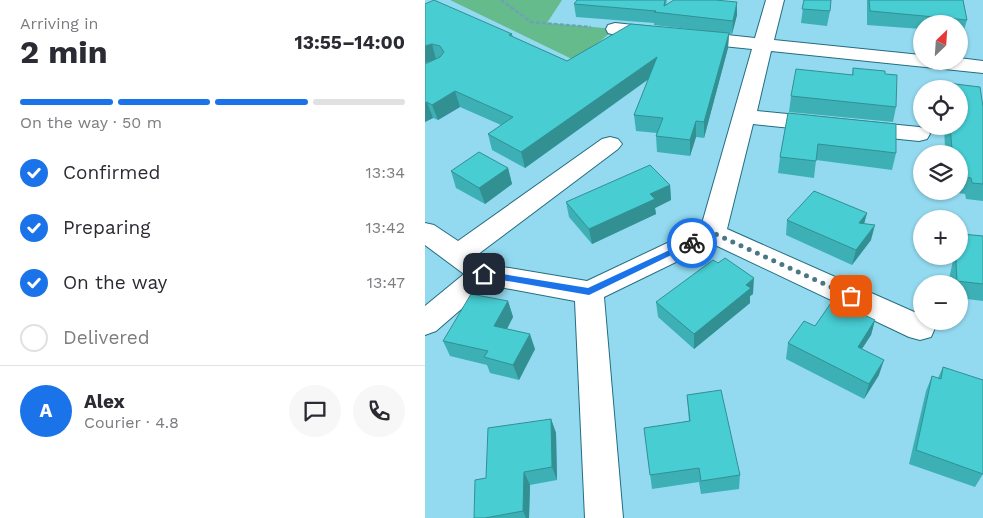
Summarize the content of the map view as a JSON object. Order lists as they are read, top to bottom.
{
  "north": "top right",
  "page": {
    "heading": ["2 min", "Arriving in", "13:55–14:00"],
    "panel": ["Alex", "Courier · 4.8"],
    "map_buttons": ["+", "−"],
    "bar": "On the way · 50 m",
    "list": [
      ["Confirmed", "13:34"],
      ["Preparing", "13:42"],
      ["On the way", "13:47"],
      "Delivered"
    ],
    "round": "A"
  }
}
